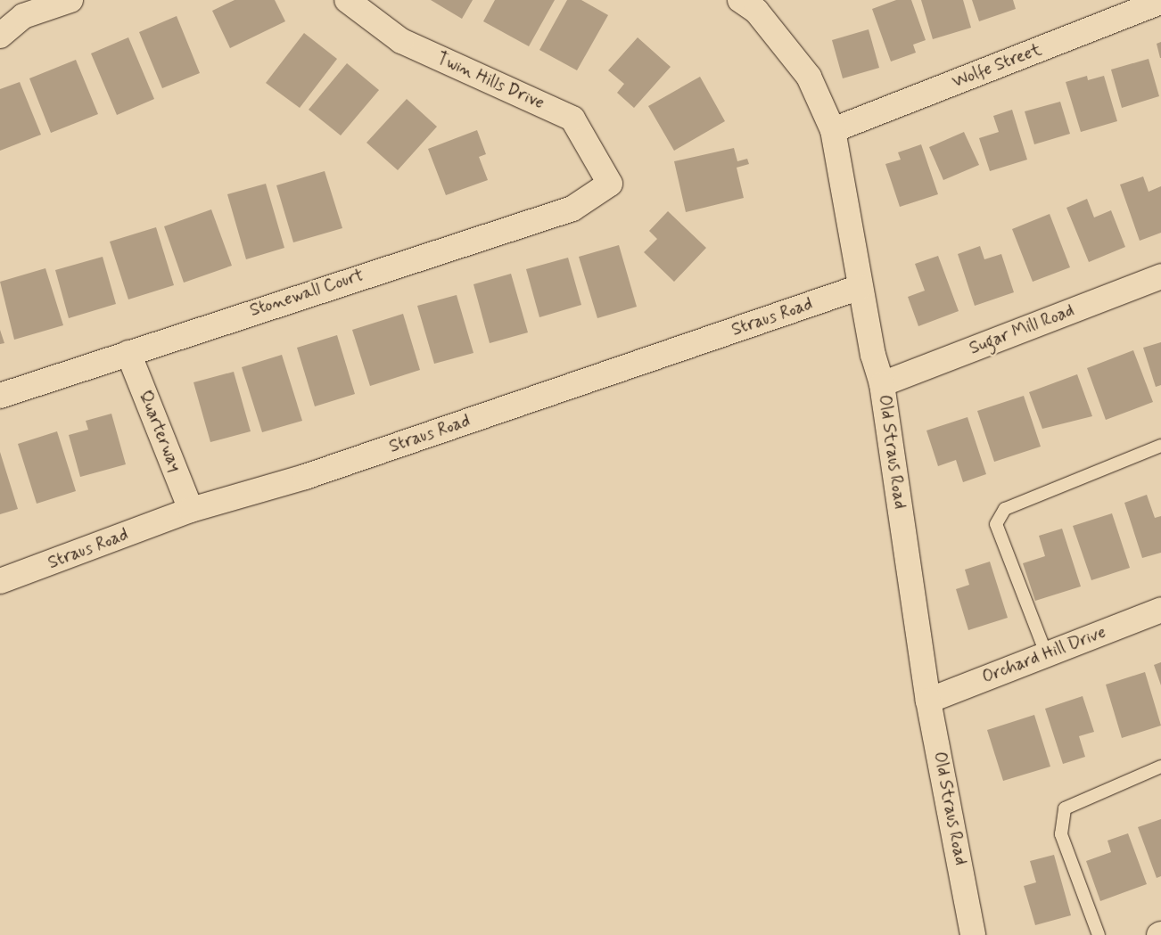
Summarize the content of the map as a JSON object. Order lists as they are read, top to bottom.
{
  "streets": {
    "street": [
      "Wolfe Street",
      "Twin Hills Drive",
      "Stonewall Court",
      "Straus Road",
      "Sugar Mill Road",
      "Quarterway",
      "Old Straus Road",
      "Orchard Hill Drive"
    ]
  },
  "crossings": [
    ["Wolfe Street", "Old Straus Road"],
    ["Twin Hills Drive", "Stonewall Court"],
    ["Stonewall Court", "Quarterway"],
    ["Straus Road", "Quarterway"],
    ["Straus Road", "Old Straus Road"],
    ["Sugar Mill Road", "Old Straus Road"],
    ["Old Straus Road", "Orchard Hill Drive"]
  ]
}
